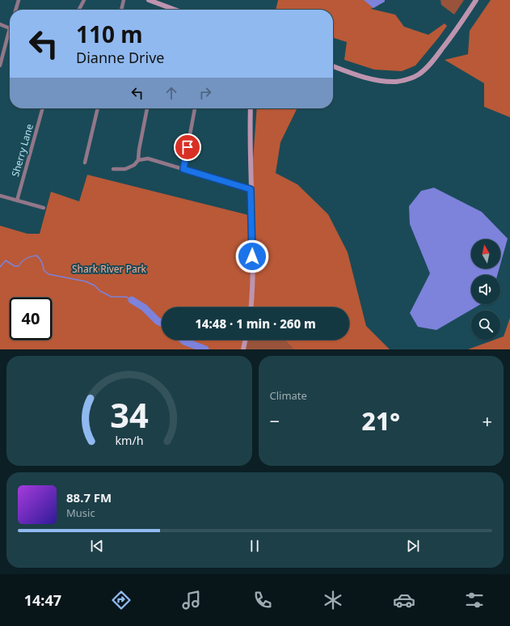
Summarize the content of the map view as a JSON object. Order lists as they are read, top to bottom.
{
  "streets": {
    "street": ["Sherry Lane"]
  },
  "parks": ["Shark River Park"],
  "north": "top",
  "page": {
    "turn": ["110 m", "Dianne Drive"],
    "limit": "40",
    "trip": "14:48 · 1 min · 260 m",
    "tile": "Climate",
    "heat": ["−", "21°", "+"],
    "song": ["88.7 FM", "Music"],
    "tabs": "14:47",
    "gauge": ["34", "km/h"]
  }
}
